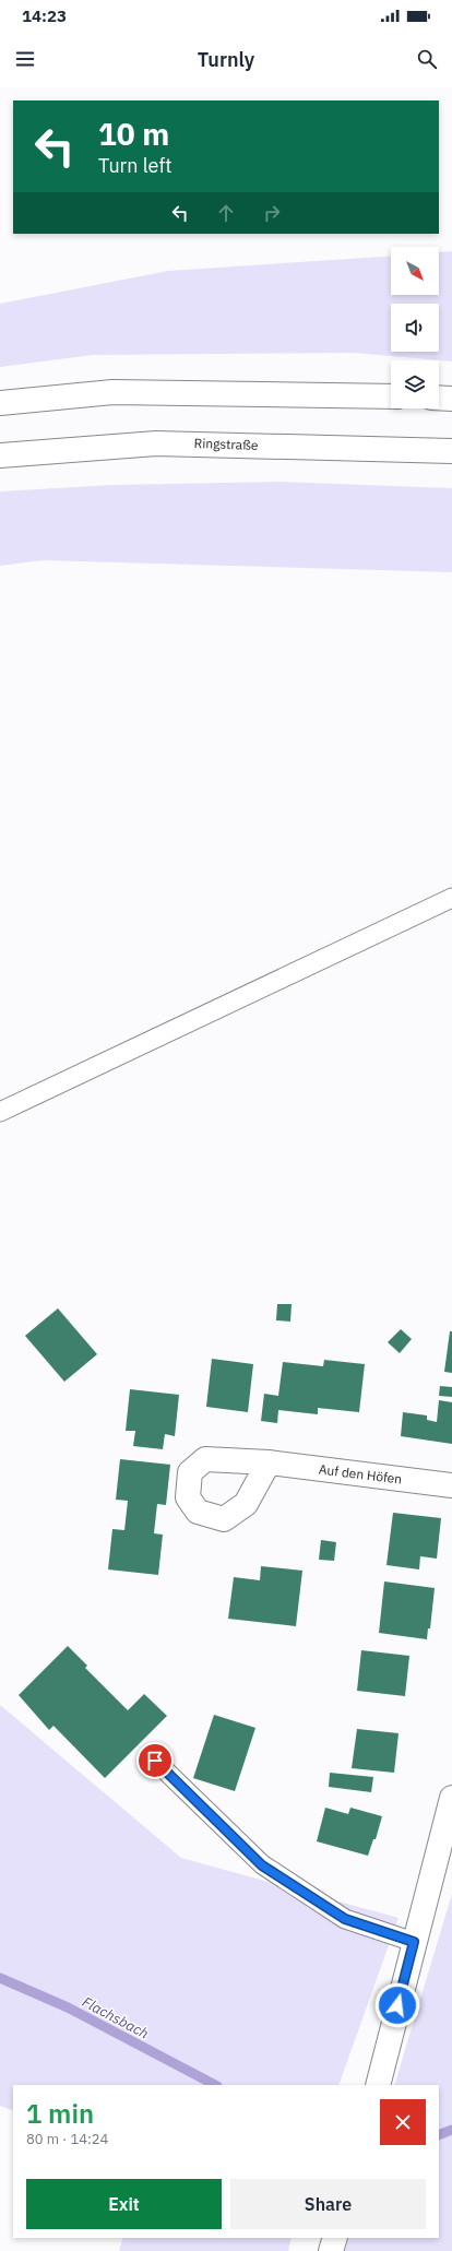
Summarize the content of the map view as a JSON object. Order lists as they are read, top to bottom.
{
  "streets": {
    "main road": ["Ringstraße", "Auf den Höfen"]
  },
  "water": ["Flachsbach"],
  "north": "bottom right",
  "page": {
    "status": "14:23",
    "header": "Turnly",
    "turn": ["10 m", "Turn left"],
    "heading": ["1 min", "80 m · 14:24"],
    "buttons": ["Exit", "Share"]
  }
}
